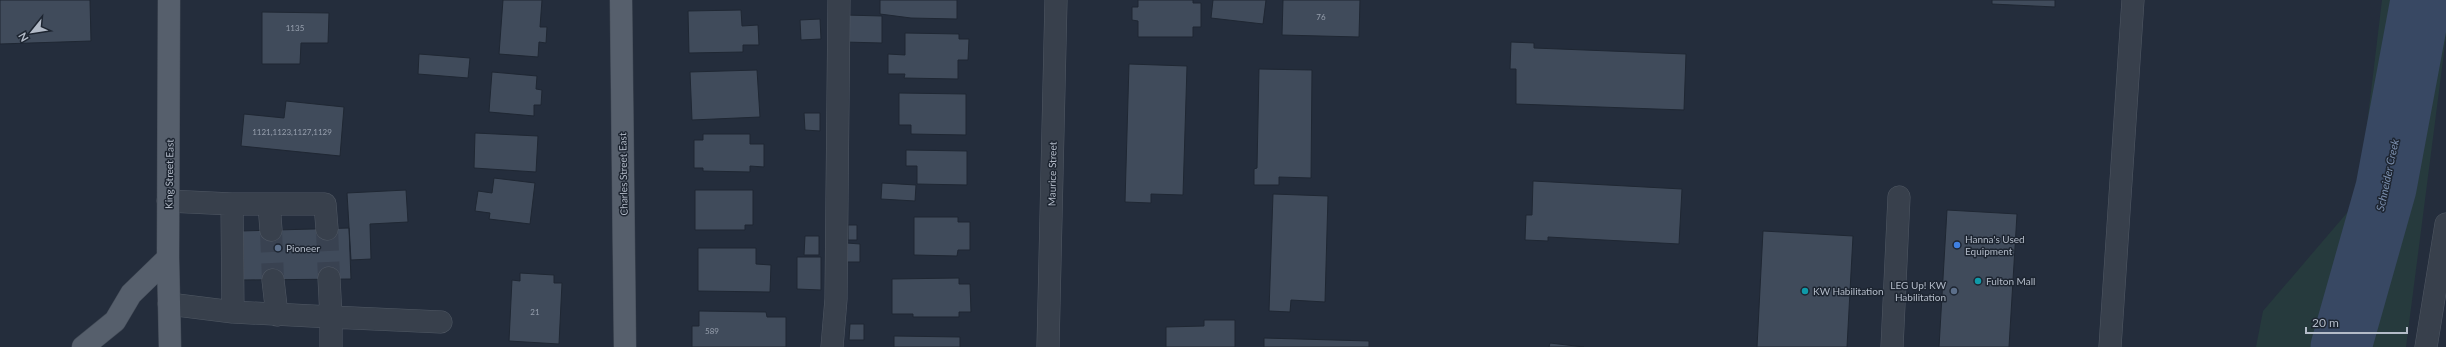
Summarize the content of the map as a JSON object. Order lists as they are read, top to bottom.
{
  "streets": {
    "main road": ["King Street East", "Charles Street East"],
    "street": ["Maurice Street"]
  },
  "water": ["Schneider Creek"],
  "places": [
    "Hanna's Used Equipment",
    "Pioneer",
    "Fulton Mall",
    "KW Habilitation",
    "LEG Up! KW Habilitation"
  ],
  "house_numbers": [
    "76",
    "1135",
    "1121,1123,1127,1129",
    "21",
    "589"
  ],
  "scale_bar": "20 m",
  "north": "bottom left"
}
